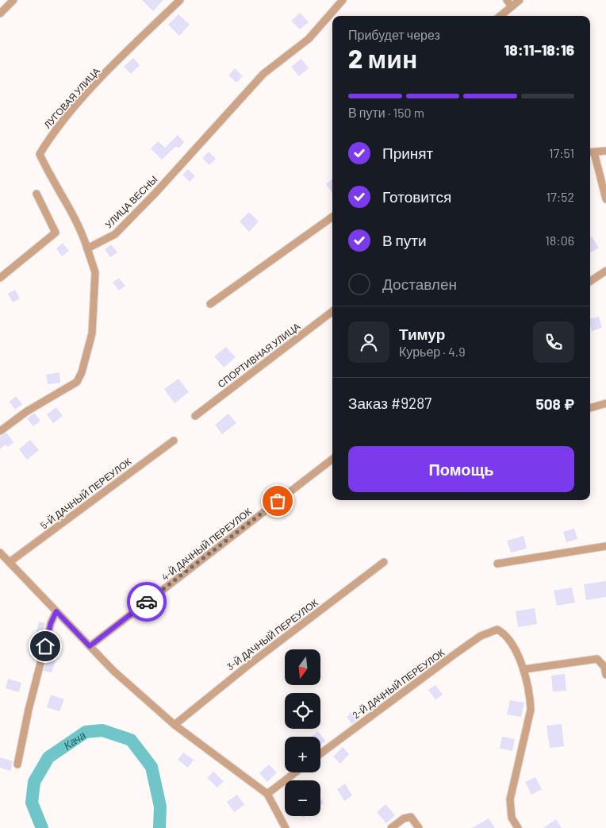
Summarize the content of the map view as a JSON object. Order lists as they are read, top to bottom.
{
  "streets": {
    "street": [
      "ЛУГОВАЯ УЛИЦА",
      "УЛИЦА ВЕСНЫ",
      "СПОРТИВНАЯ УЛИЦА",
      "5-Й ДАЧНЫЙ ПЕРЕУЛОК",
      "4-Й ДАЧНЫЙ ПЕРЕУЛОК",
      "3-Й ДАЧНЫЙ ПЕРЕУЛОК",
      "2-Й ДАЧНЫЙ ПЕРЕУЛОК"
    ]
  },
  "crossings": [
    ["ЛУГОВАЯ УЛИЦА", "УЛИЦА ВЕСНЫ"]
  ],
  "water": ["Кача"],
  "north": "bottom",
  "page": {
    "heading": ["2 мин", "Прибудет через", "18:11–18:16"],
    "panel": [
      "Тимур",
      "Курьер · 4.9",
      "Заказ #9287",
      "508 ₽"
    ],
    "bar": "В пути · 150 m",
    "list": [
      ["Принят", "17:51"],
      ["Готовится", "17:52"],
      ["В пути", "18:06"],
      "Доставлен"
    ],
    "buttons": "Помощь",
    "map_buttons": ["+", "−"]
  }
}
